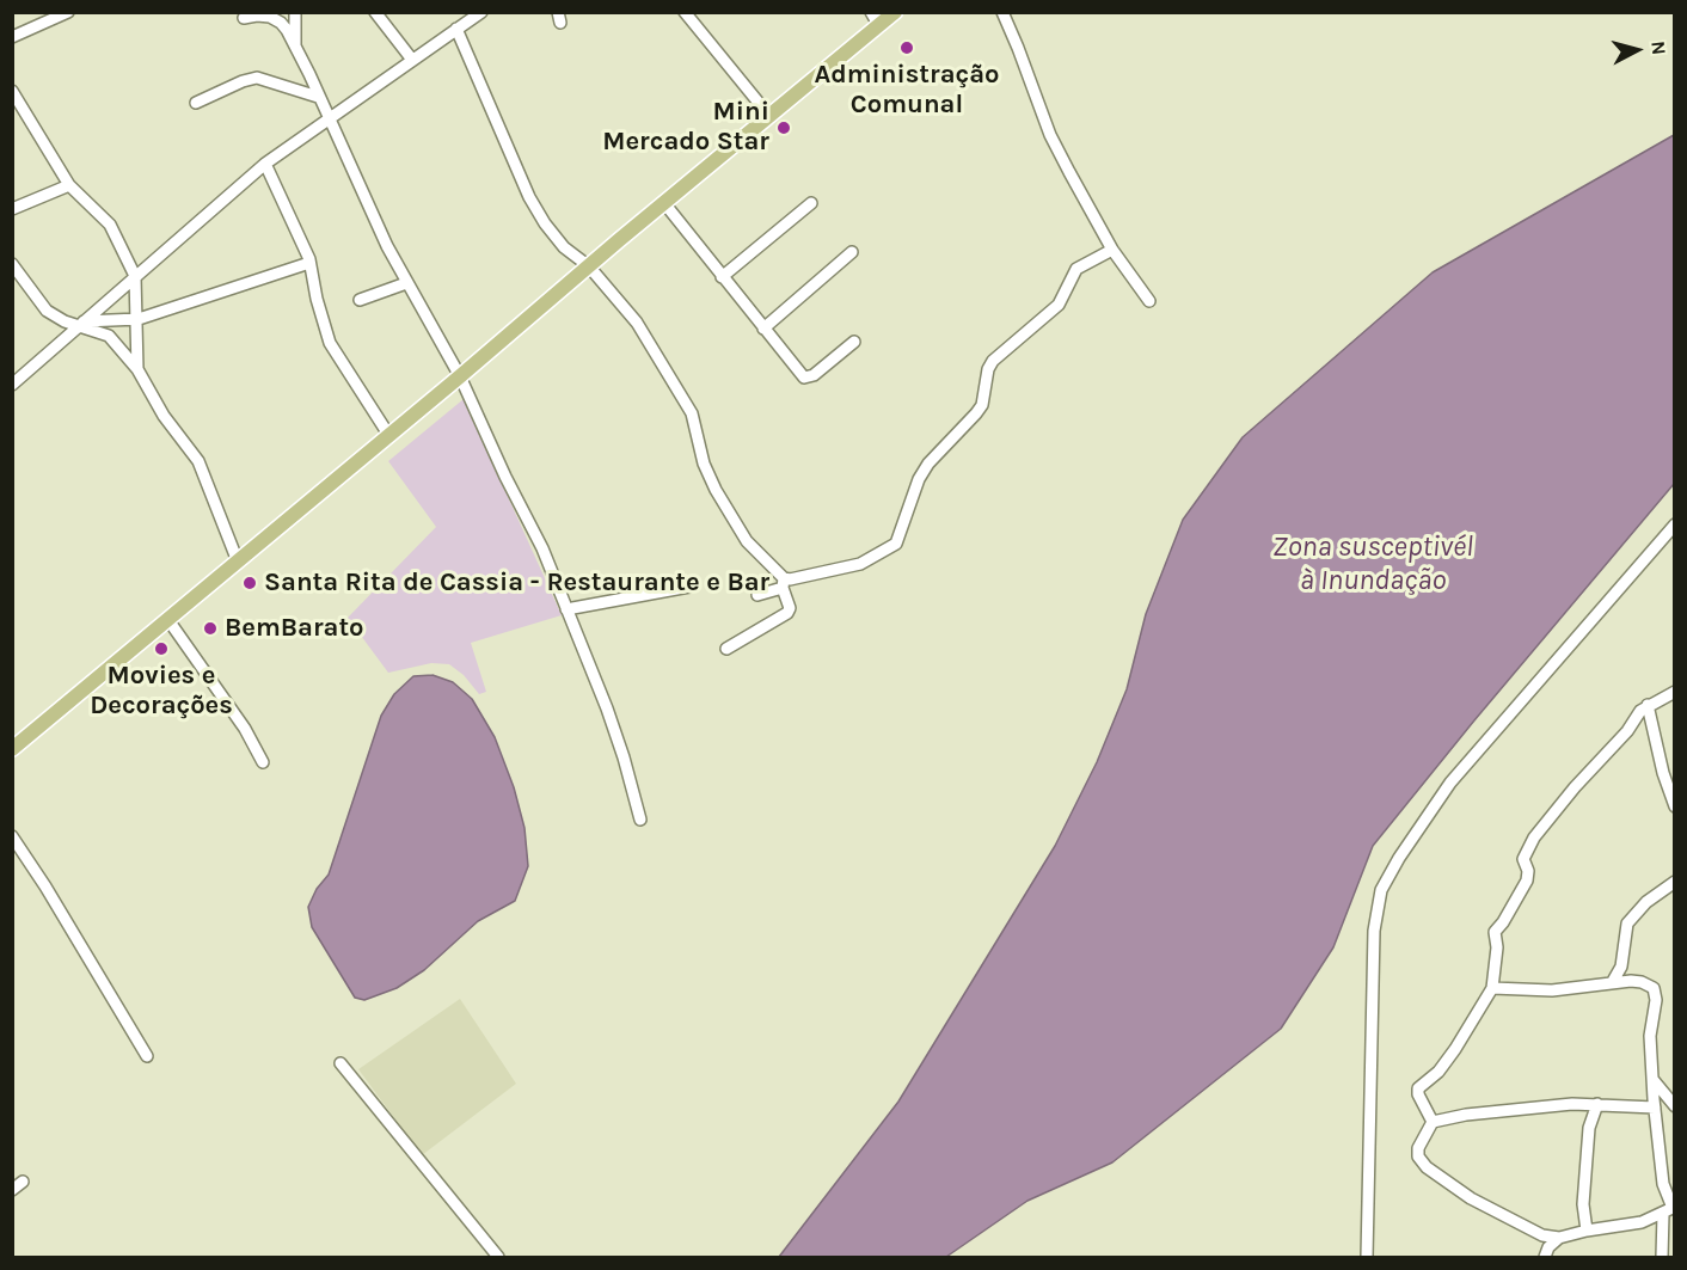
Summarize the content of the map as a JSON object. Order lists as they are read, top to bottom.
{
  "water": ["Zona susceptivél à Inundação"],
  "places": [
    "Administração Comunal",
    "Mini Mercado Star",
    "Santa Rita de Cassia - Restaurante e Bar",
    "BemBarato",
    "Movies e Decorações"
  ],
  "north": "right"
}
